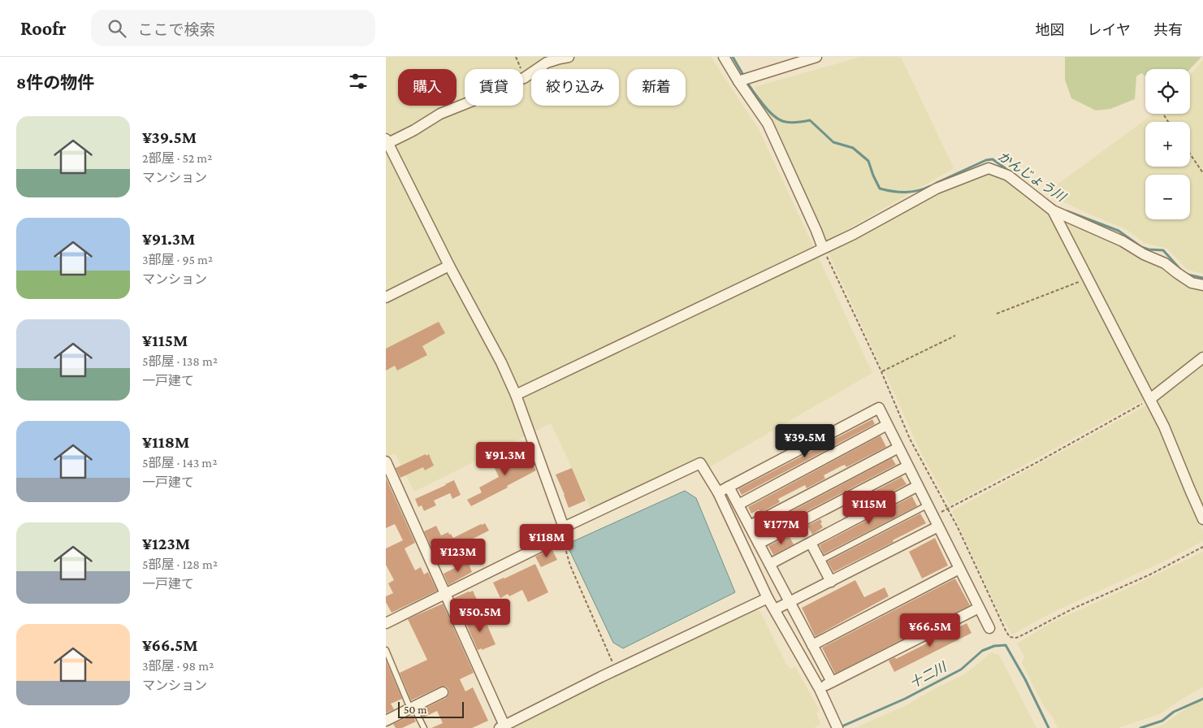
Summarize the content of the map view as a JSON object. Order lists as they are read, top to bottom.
{
  "water": ["かんじょう川", "十二川"],
  "scale_bar": "50 m",
  "page": {
    "header": "Roofr",
    "search": "ここで検索",
    "nav": ["地図", "レイヤ", "共有"],
    "heading": "8件の物件",
    "map_buttons": ["+", "−"],
    "chip": [
      "購入",
      "賃貸",
      "絞り込み",
      "新着"
    ],
    "list": [
      {
        "name": "¥39.5M",
        "note": "2部屋 · 52 m² · マンション"
      },
      {
        "name": "¥91.3M",
        "note": "3部屋 · 95 m² · マンション"
      },
      {
        "name": "¥115M",
        "note": "5部屋 · 138 m² · 一戸建て"
      },
      {
        "name": "¥118M",
        "note": "5部屋 · 143 m² · 一戸建て"
      },
      {
        "name": "¥123M",
        "note": "5部屋 · 128 m² · 一戸建て"
      },
      {
        "name": "¥66.5M",
        "note": "3部屋 · 98 m² · マンション"
      }
    ],
    "price": [
      "¥39.5M",
      "¥91.3M",
      "¥115M",
      "¥177M",
      "¥118M",
      "¥123M",
      "¥50.5M",
      "¥66.5M"
    ],
    "scale": "50 m"
  }
}
